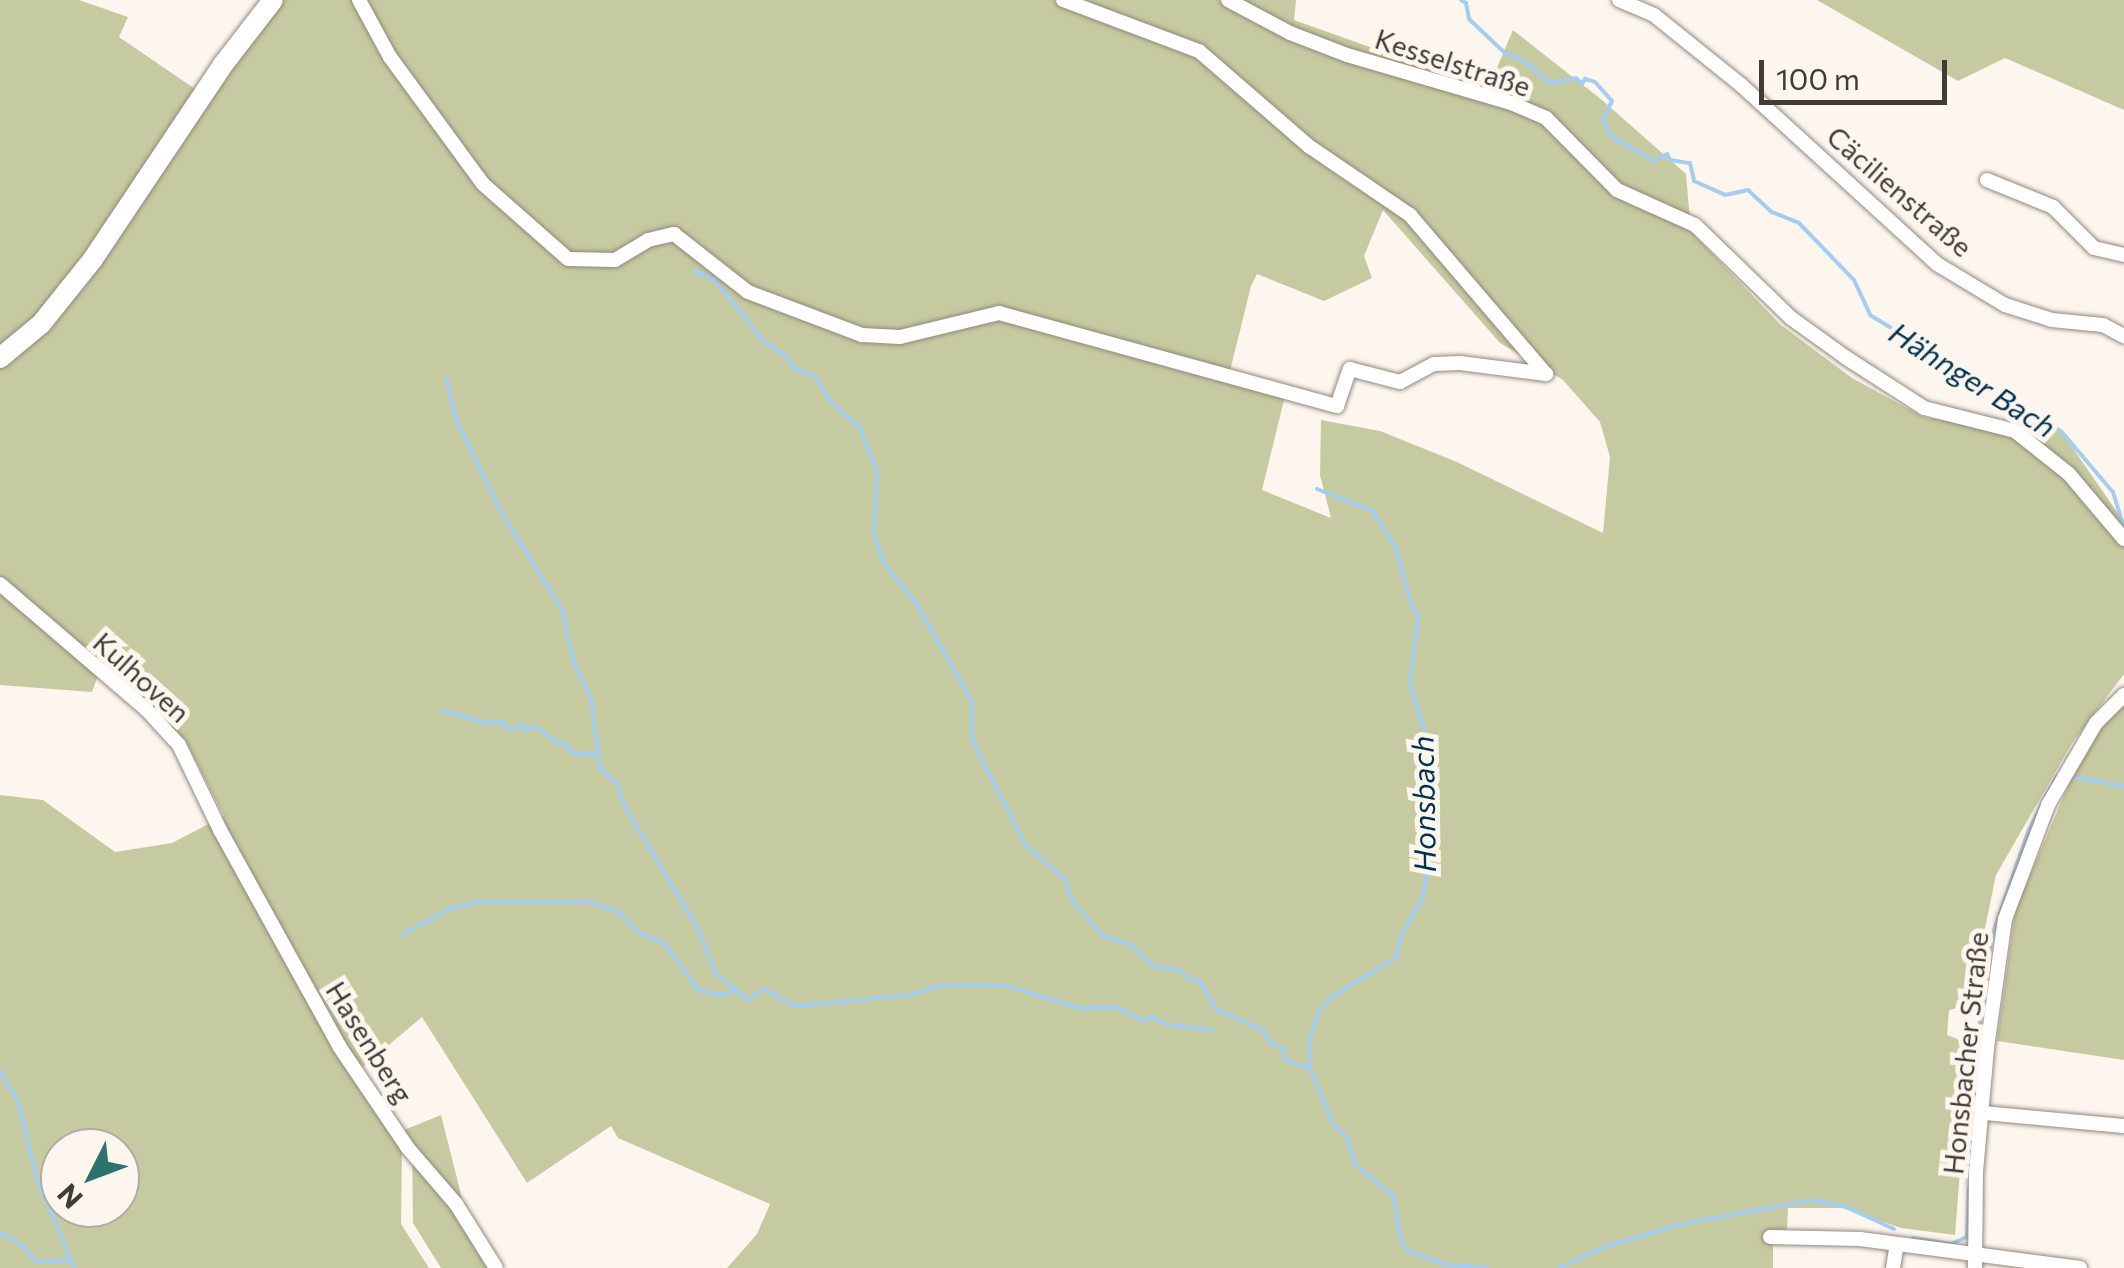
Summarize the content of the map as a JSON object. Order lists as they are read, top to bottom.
{
  "streets": {
    "street": [
      "Kesselstraße",
      "Cäcilienstraße",
      "Kulhoven",
      "Hasenberg",
      "Honsbacher Straße"
    ]
  },
  "crossings": [
    ["Kulhoven", "Hasenberg"]
  ],
  "water": ["Hähnger Bach", "Honsbach"],
  "scale_bar": "100 m",
  "north": "bottom left"
}
